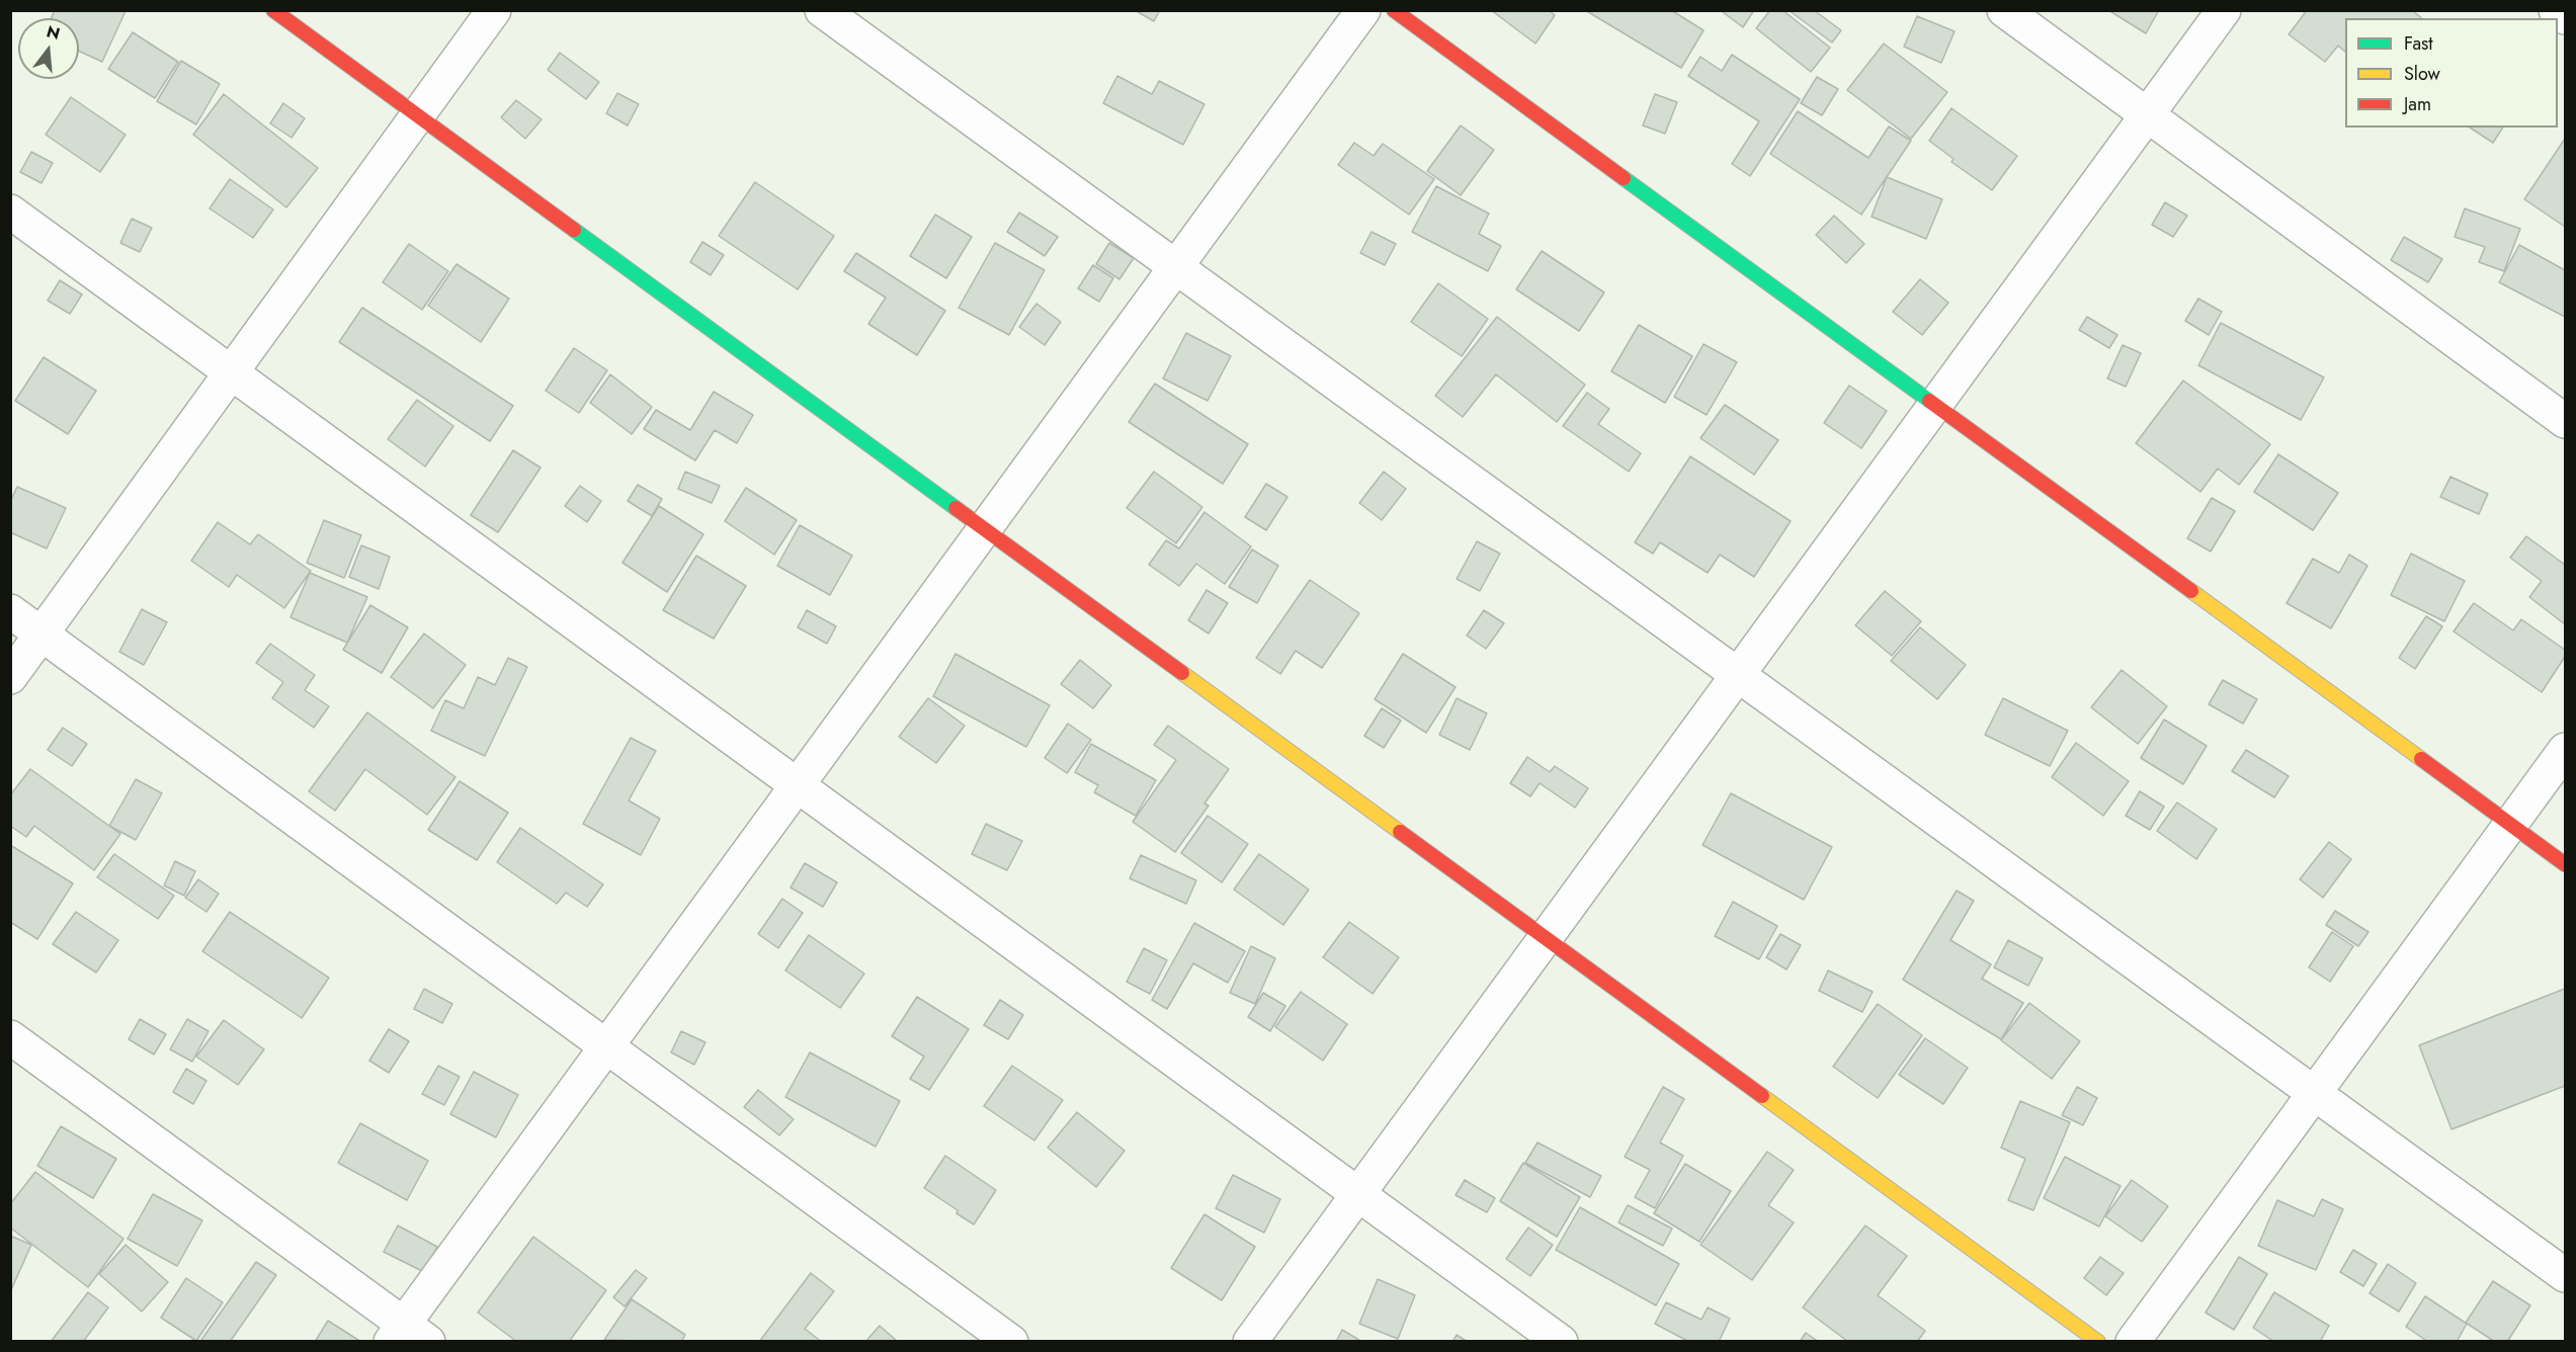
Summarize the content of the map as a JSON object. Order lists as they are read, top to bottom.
{
  "legend": ["Fast", "Slow", "Jam"],
  "north": "top"
}
